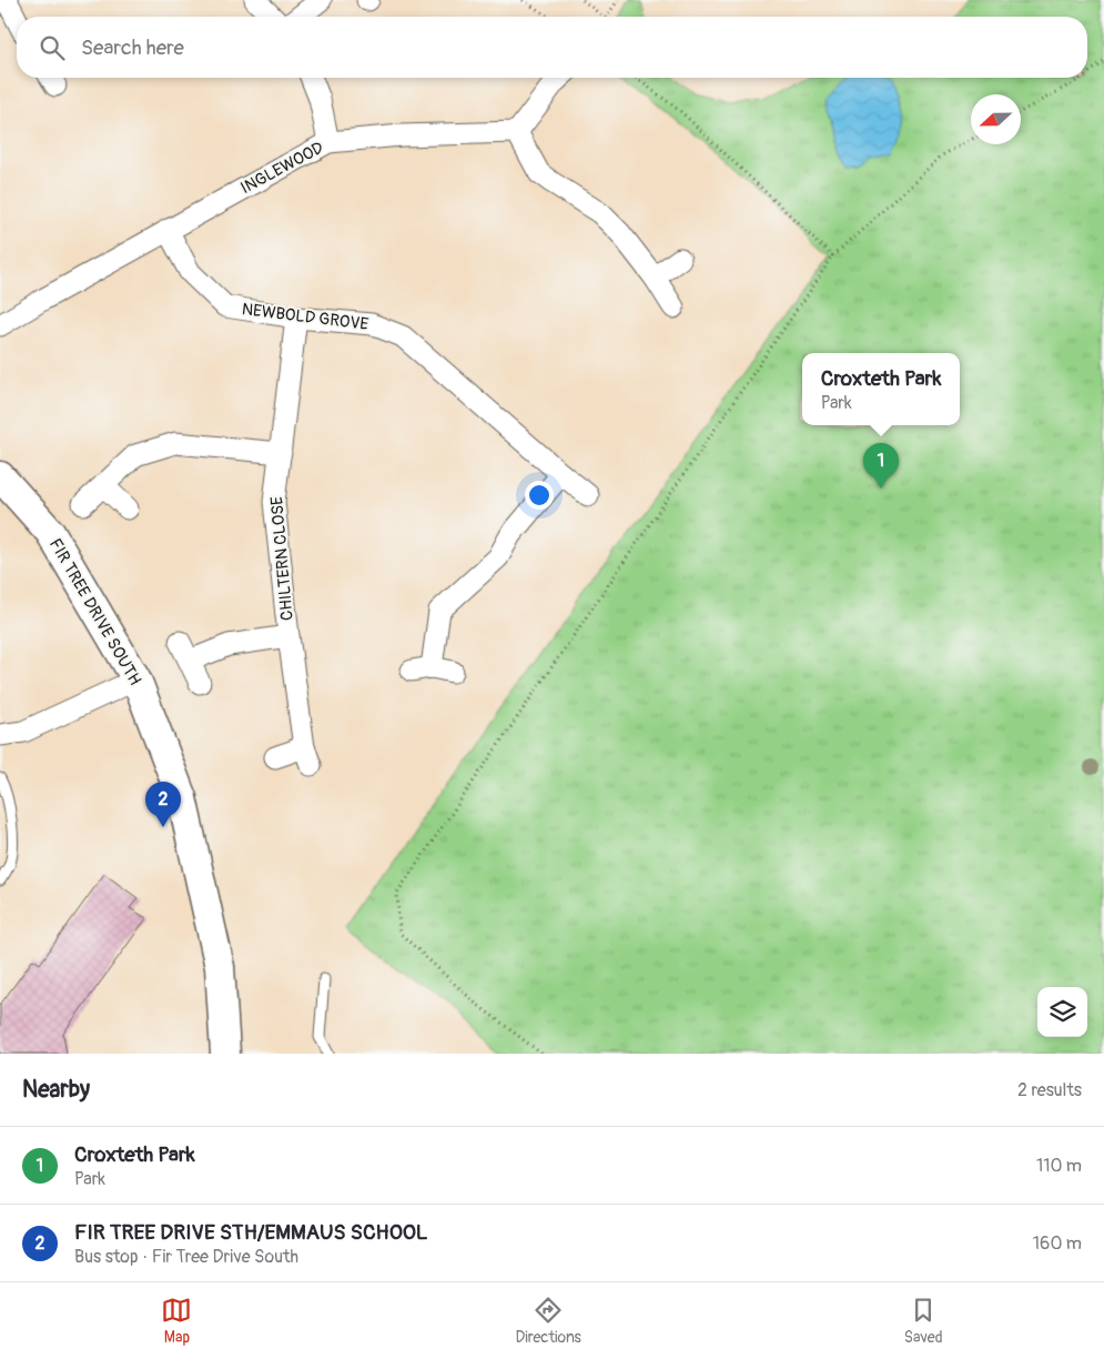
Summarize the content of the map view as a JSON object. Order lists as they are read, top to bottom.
{
  "streets": {
    "street": [
      "INGLEWOOD",
      "NEWBOLD GROVE",
      "CHILTERN CLOSE",
      "FIR TREE DRIVE SOUTH"
    ]
  },
  "crossings": [
    ["INGLEWOOD", "NEWBOLD GROVE"],
    ["NEWBOLD GROVE", "CHILTERN CLOSE"]
  ],
  "north": "left",
  "page": {
    "search": "Search here",
    "popup": ["Croxteth Park", "Park"],
    "pins": ["1", "2"],
    "heading": ["Nearby", "2 results"],
    "list": [
      {
        "mark": "1",
        "name": "Croxteth Park",
        "note": "Park",
        "value": "110 m"
      },
      {
        "mark": "2",
        "name": "FIR TREE DRIVE STH/EMMAUS SCHOOL",
        "note": "Bus stop · Fir Tree Drive South",
        "value": "160 m"
      }
    ],
    "nav": ["Map", "Directions", "Saved"]
  }
}
